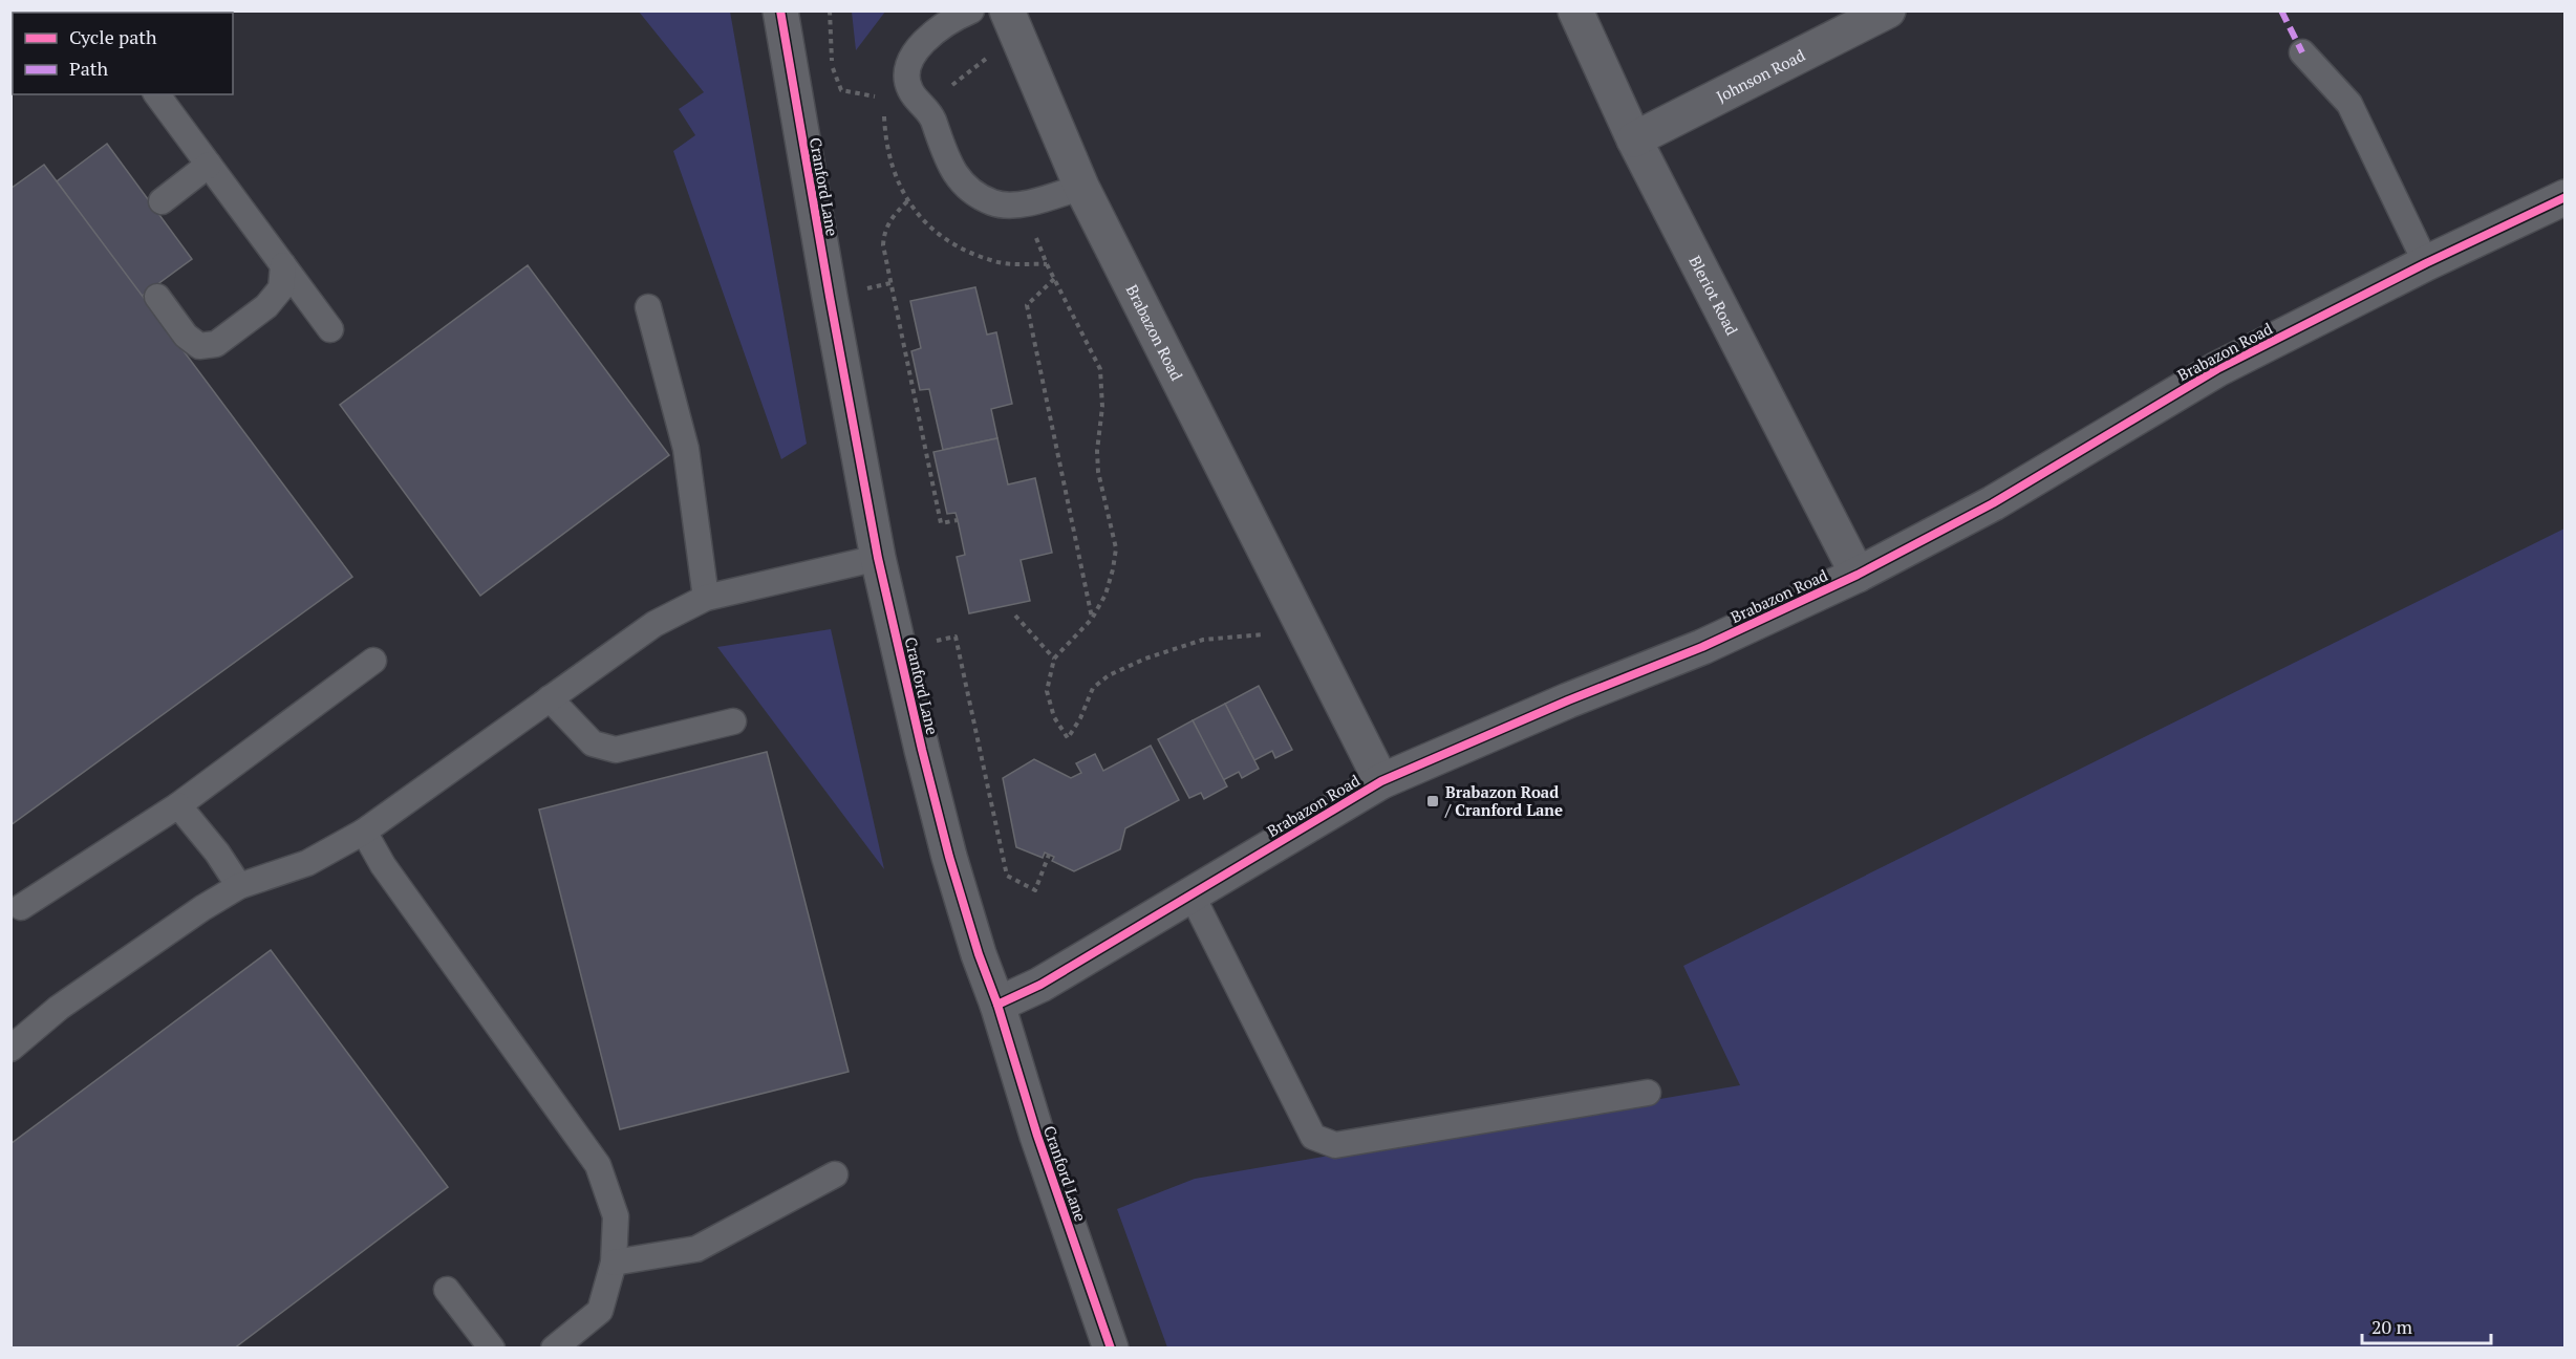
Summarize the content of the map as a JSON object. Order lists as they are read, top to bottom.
{
  "streets": {
    "street": [
      "Johnson Road",
      "Cranford Lane",
      "Bleriot Road",
      "Brabazon Road"
    ]
  },
  "crossings": [
    ["Johnson Road", "Bleriot Road"],
    ["Cranford Lane", "Brabazon Road"],
    ["Bleriot Road", "Brabazon Road"]
  ],
  "places": {
    "transit": ["Brabazon Road / Cranford Lane"]
  },
  "legend": ["Cycle path", "Path"],
  "scale_bar": "20 m"
}
